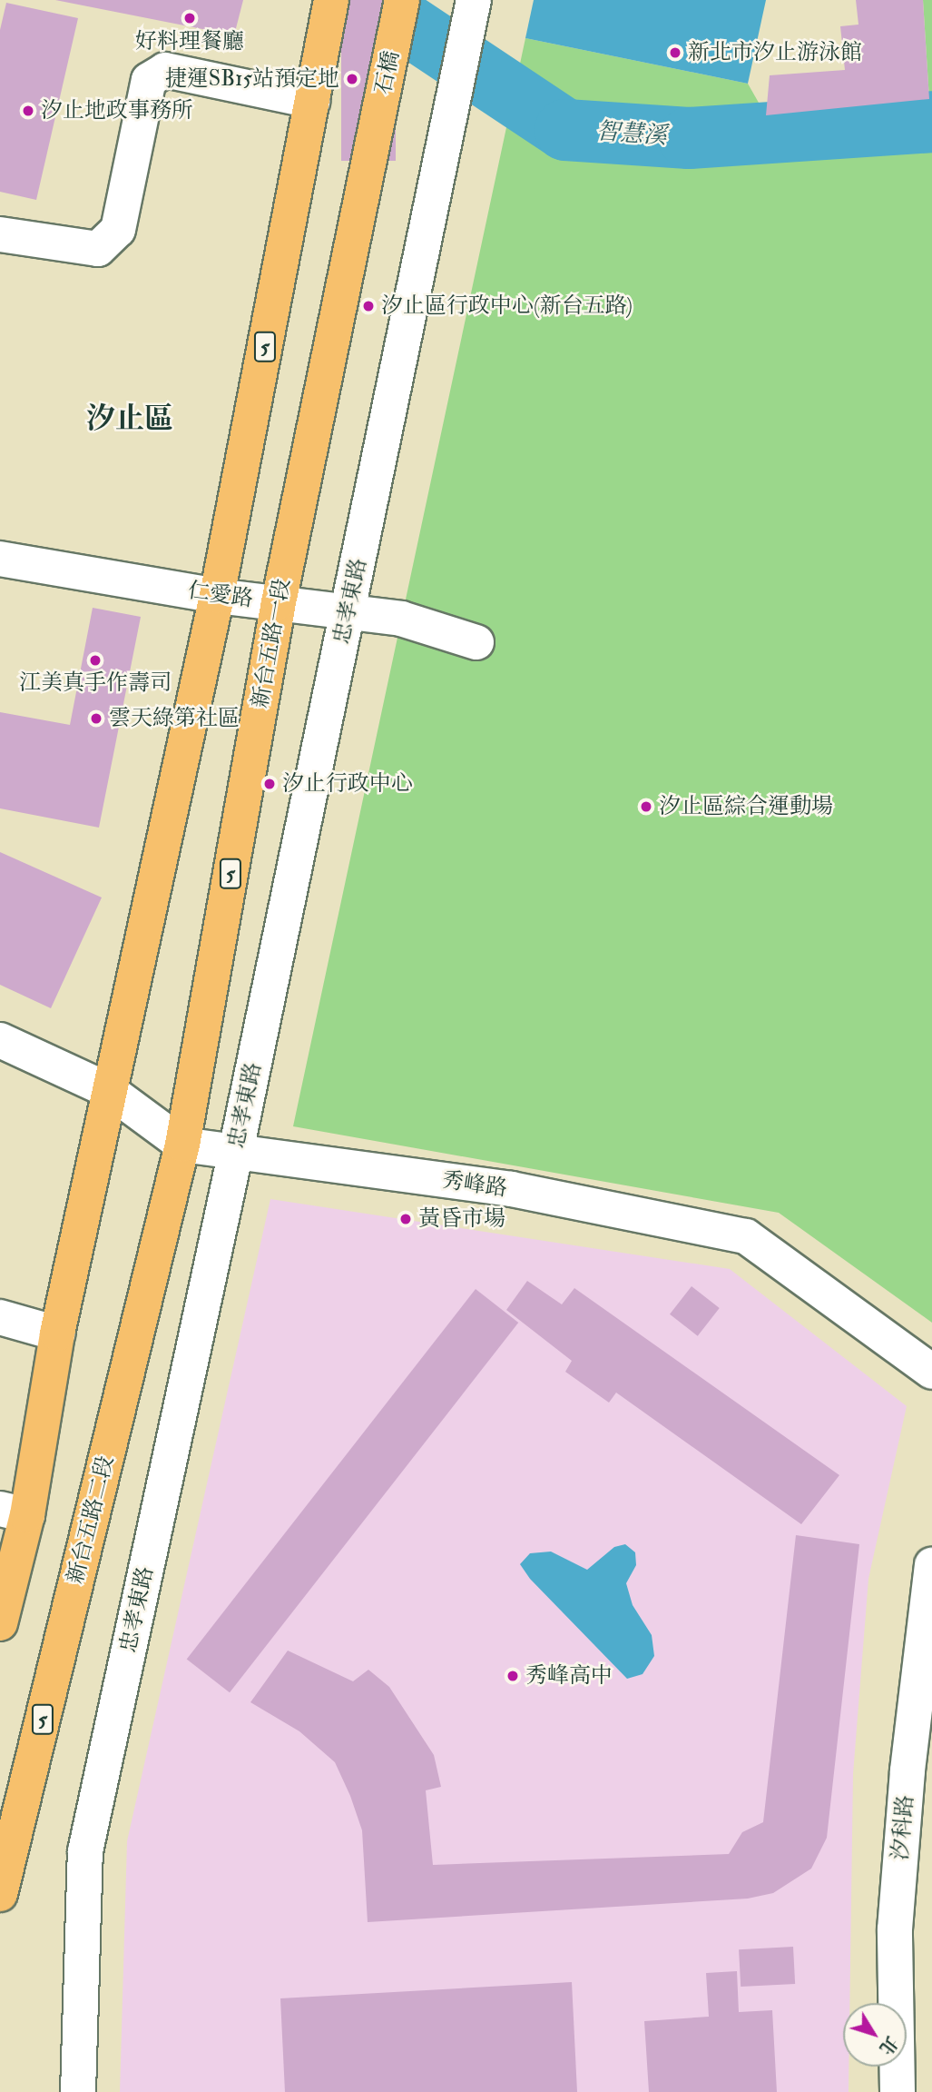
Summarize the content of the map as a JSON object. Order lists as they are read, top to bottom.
{
  "streets": {
    "main road": [
      "石橋",
      "5",
      "新台五路一段",
      "新台五路二段"
    ],
    "street": [
      "仁愛路",
      "忠孝東路",
      "秀峰路",
      "汐科路"
    ]
  },
  "crossings": [
    ["石橋", "新台五路一段"],
    ["5", "仁愛路"],
    ["5", "秀峰路"],
    ["仁愛路", "忠孝東路"],
    ["仁愛路", "新台五路一段"],
    ["忠孝東路", "秀峰路"],
    ["新台五路一段", "秀峰路"],
    ["新台五路一段", "新台五路二段"],
    ["秀峰路", "新台五路二段"]
  ],
  "districts": ["汐止區"],
  "water": ["智慧溪"],
  "places": [
    "好料理餐廳",
    "新北市汐止游泳館",
    "捷運SB15站預定地",
    "汐止地政事務所",
    "汐止區行政中心(新台五路)",
    "江美真手作壽司",
    "雲天綠第社區",
    "汐止行政中心",
    "汐止區綜合運動場",
    "黃昏市場",
    "秀峰高中"
  ],
  "north": "bottom right"
}
